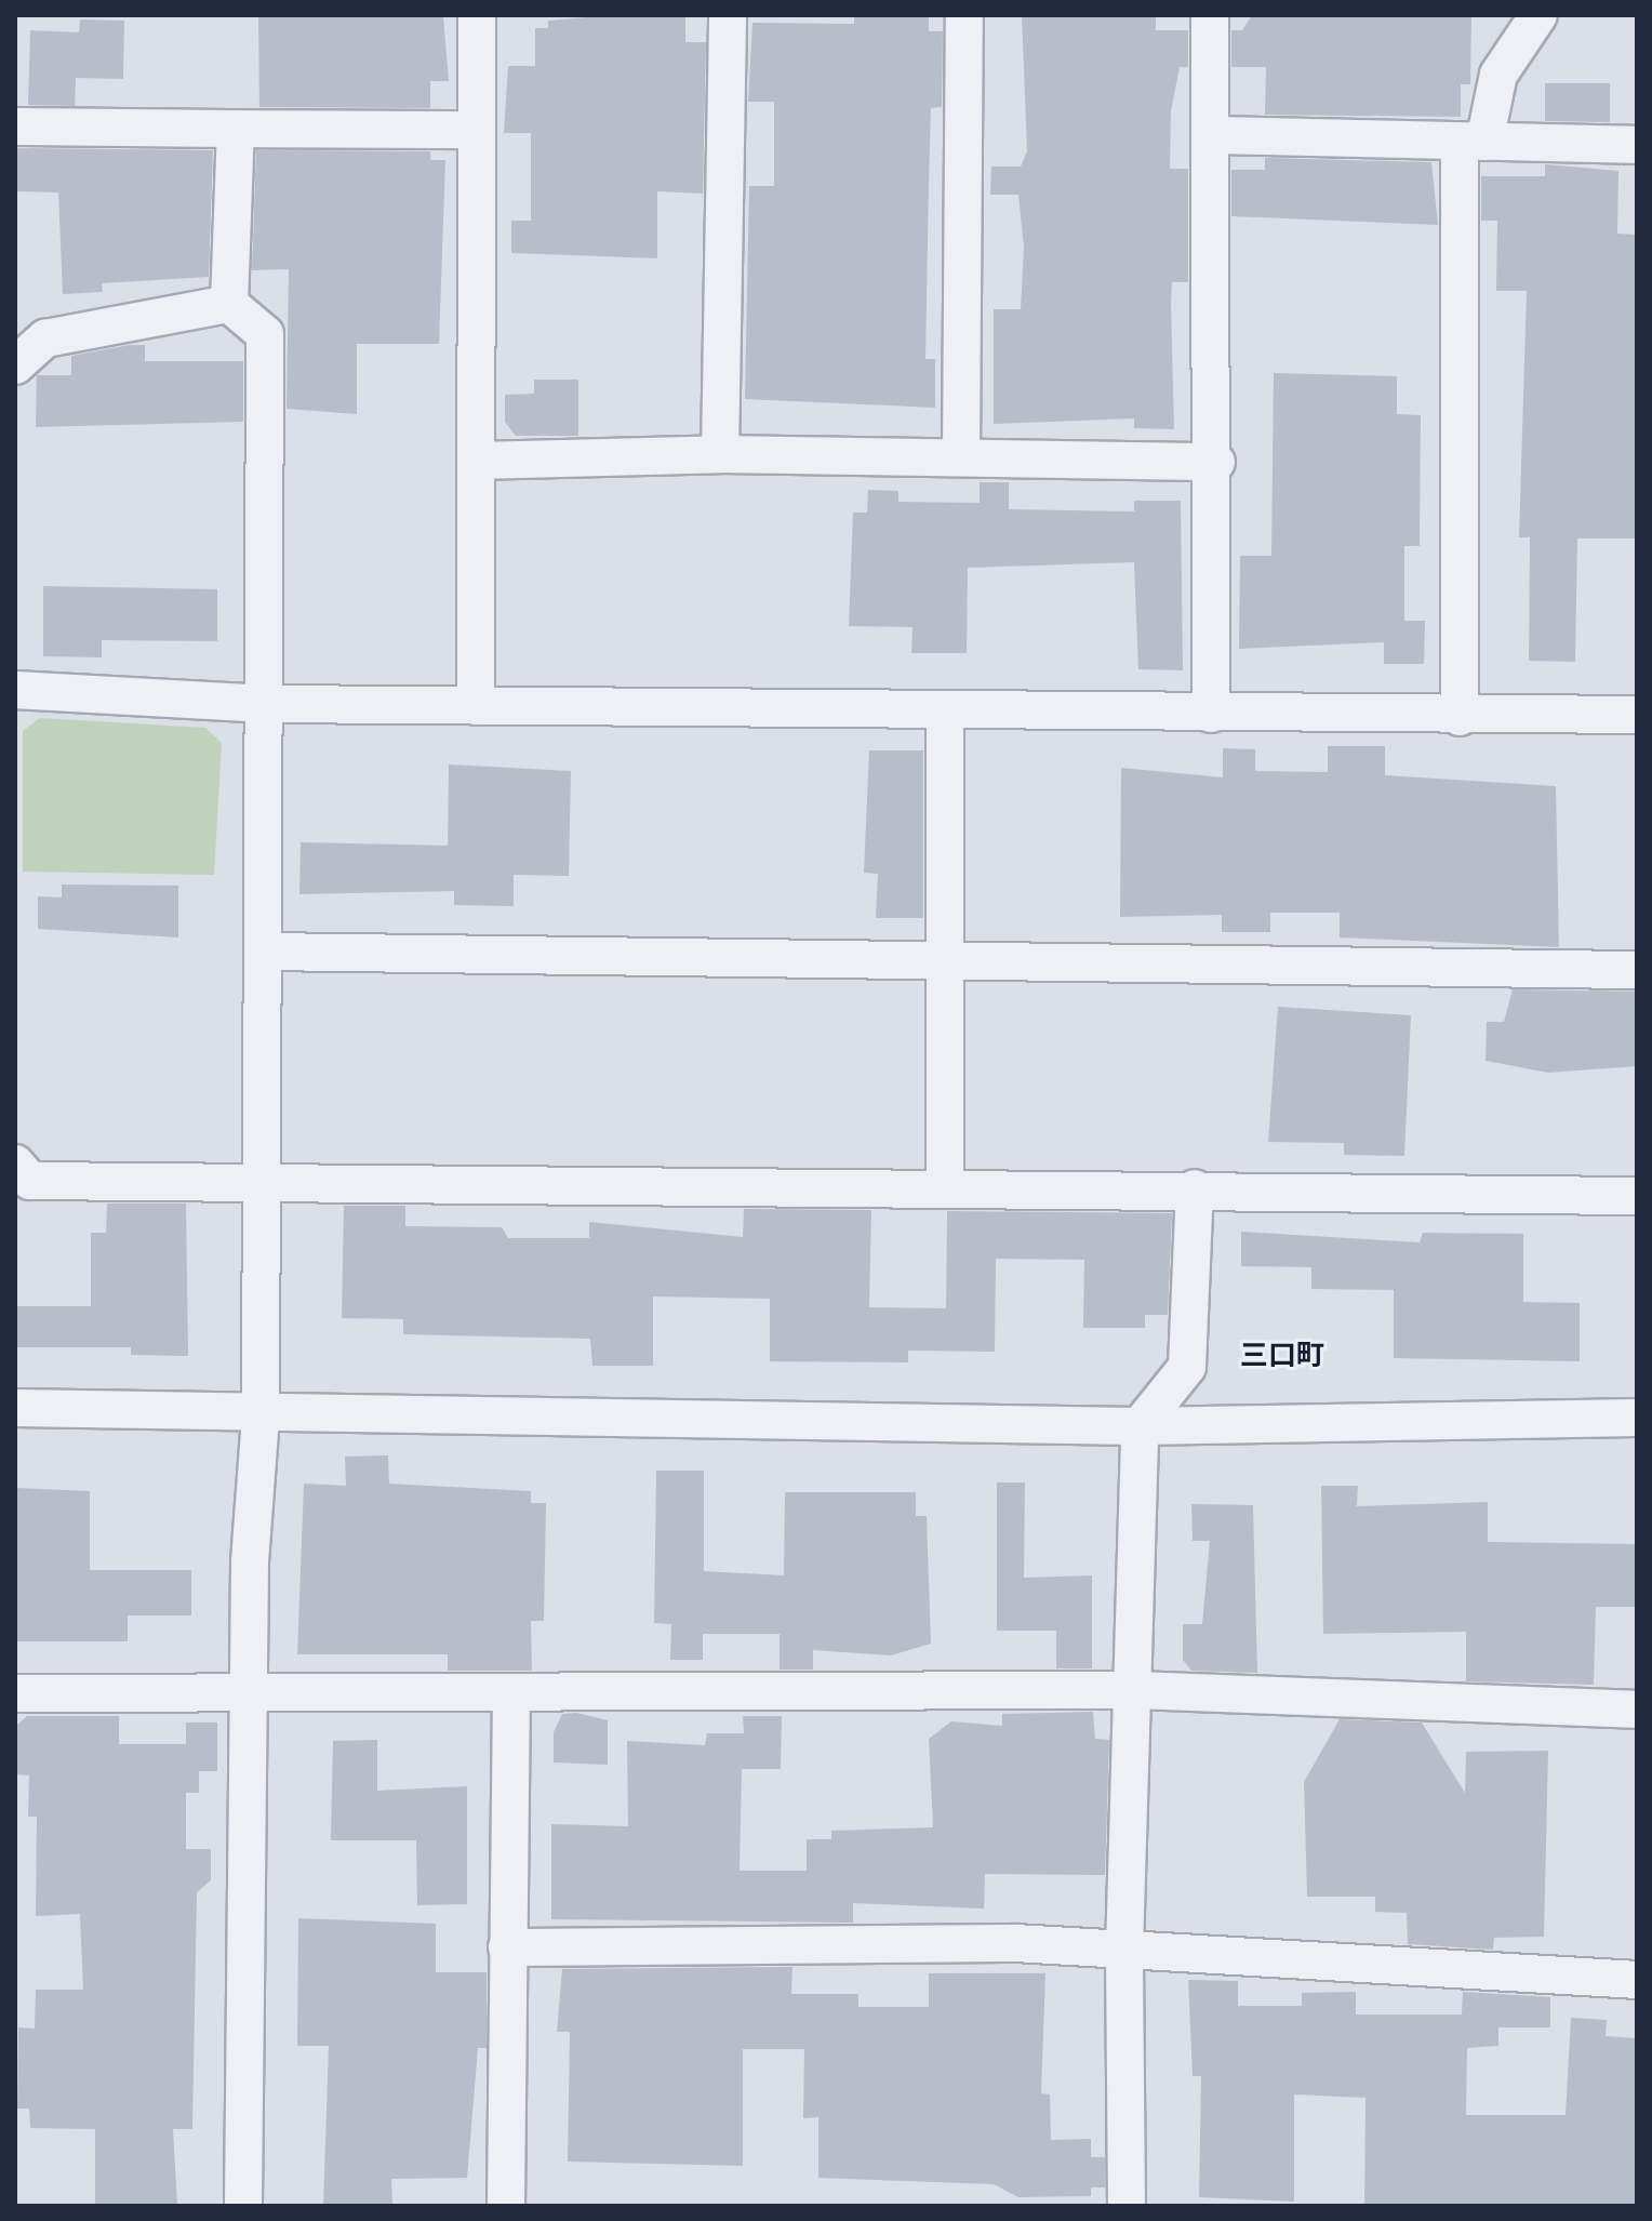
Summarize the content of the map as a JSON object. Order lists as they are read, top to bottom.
{
  "districts": ["三口町"]
}
